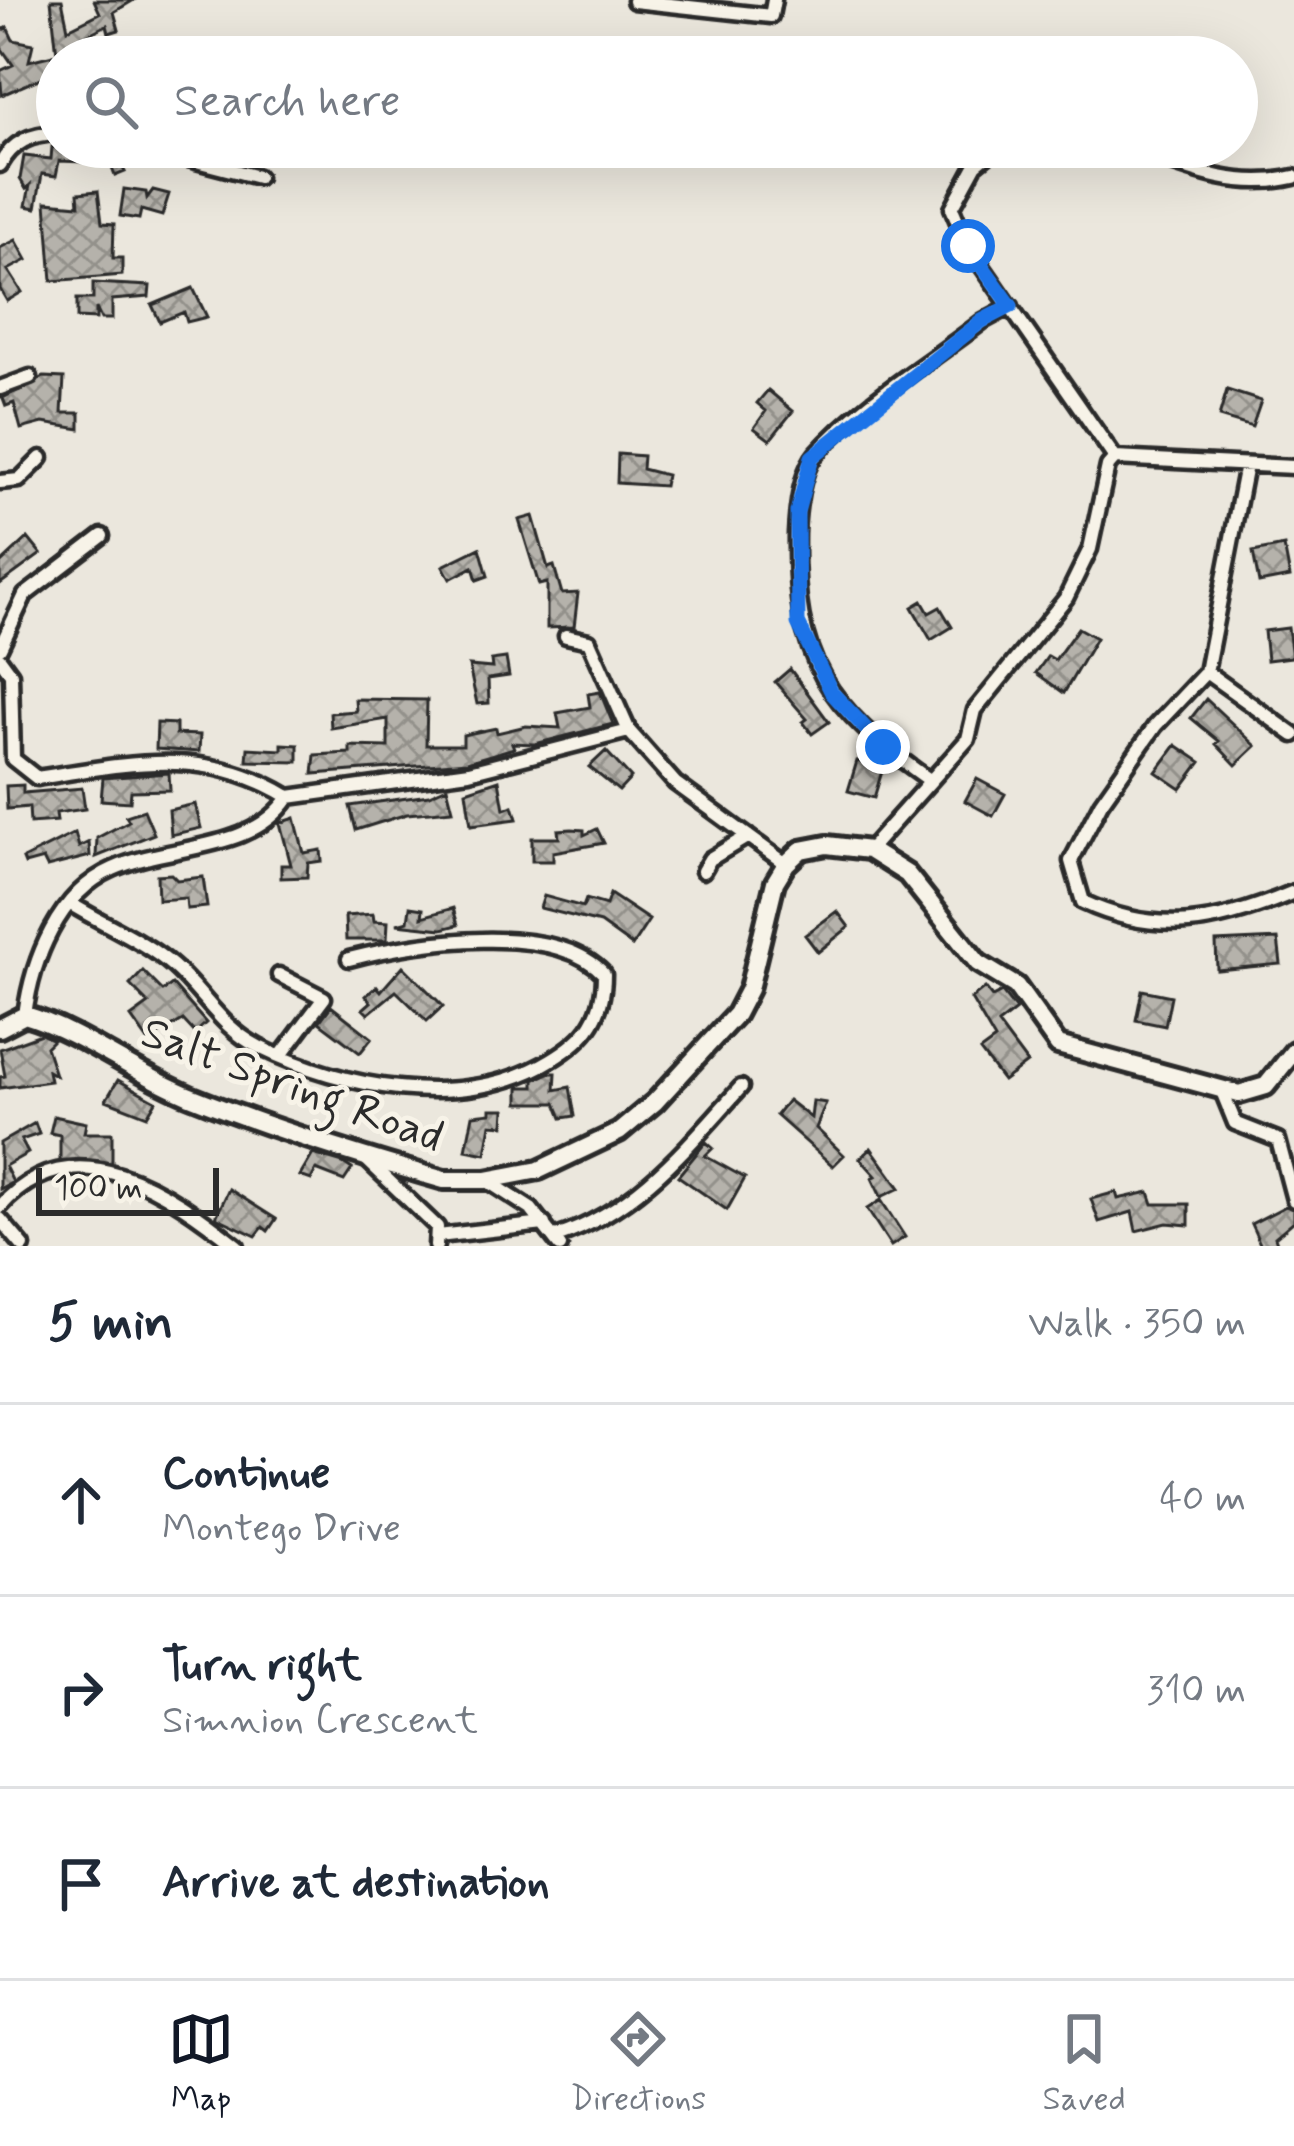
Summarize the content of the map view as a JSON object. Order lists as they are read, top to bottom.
{
  "streets": {
    "street": ["Salt Spring Road"]
  },
  "scale_bar": "100 m",
  "page": {
    "search": "Search here",
    "scale": "100 m",
    "heading": ["5 min", "Walk · 350 m"],
    "list": [
      ["Continue", "Montego Drive", "40 m"],
      ["Turn right", "Simnion Crescent", "310 m"],
      "Arrive at destination"
    ],
    "nav": ["Map", "Directions", "Saved"]
  }
}
